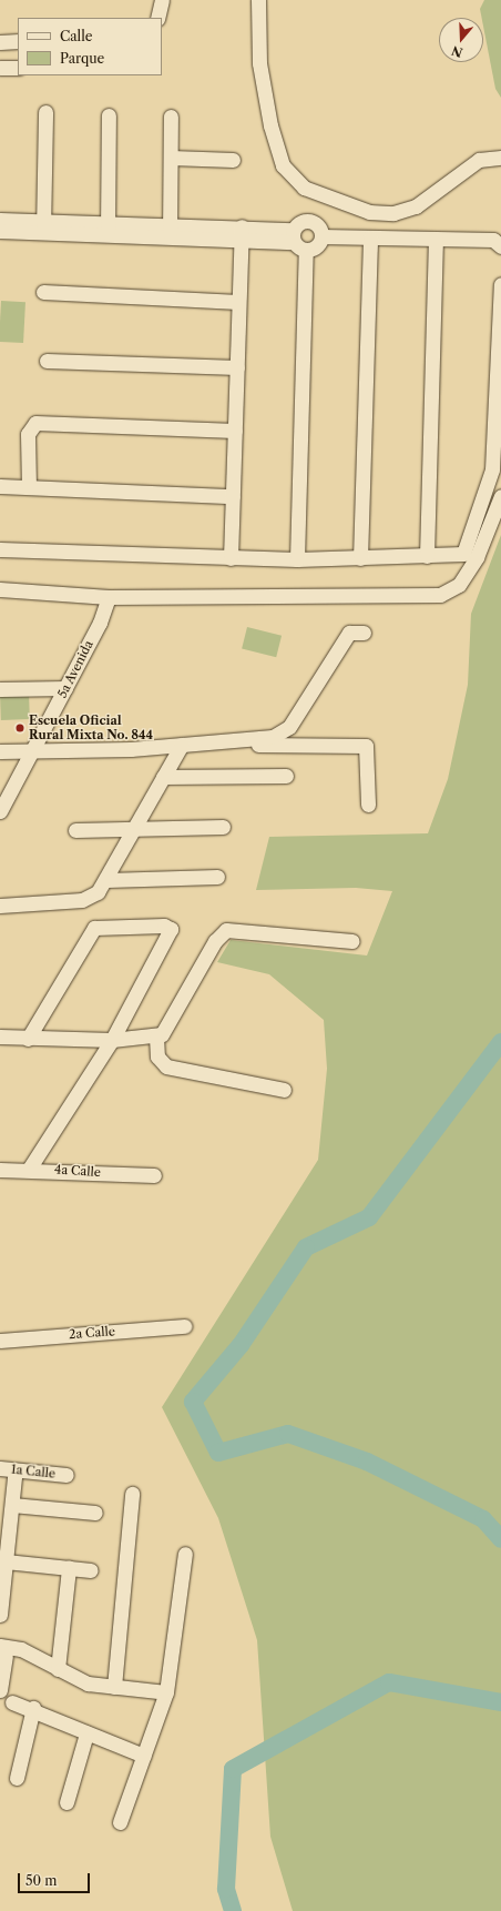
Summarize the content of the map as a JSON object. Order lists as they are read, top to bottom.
{
  "streets": {
    "street": [
      "5a Avenida",
      "4a Calle",
      "2a Calle",
      "1a Calle"
    ]
  },
  "places": ["Escuela Oficial Rural Mixta No. 844"],
  "legend": ["Calle", "Parque"],
  "scale_bar": "50 m",
  "north": "bottom"
}
